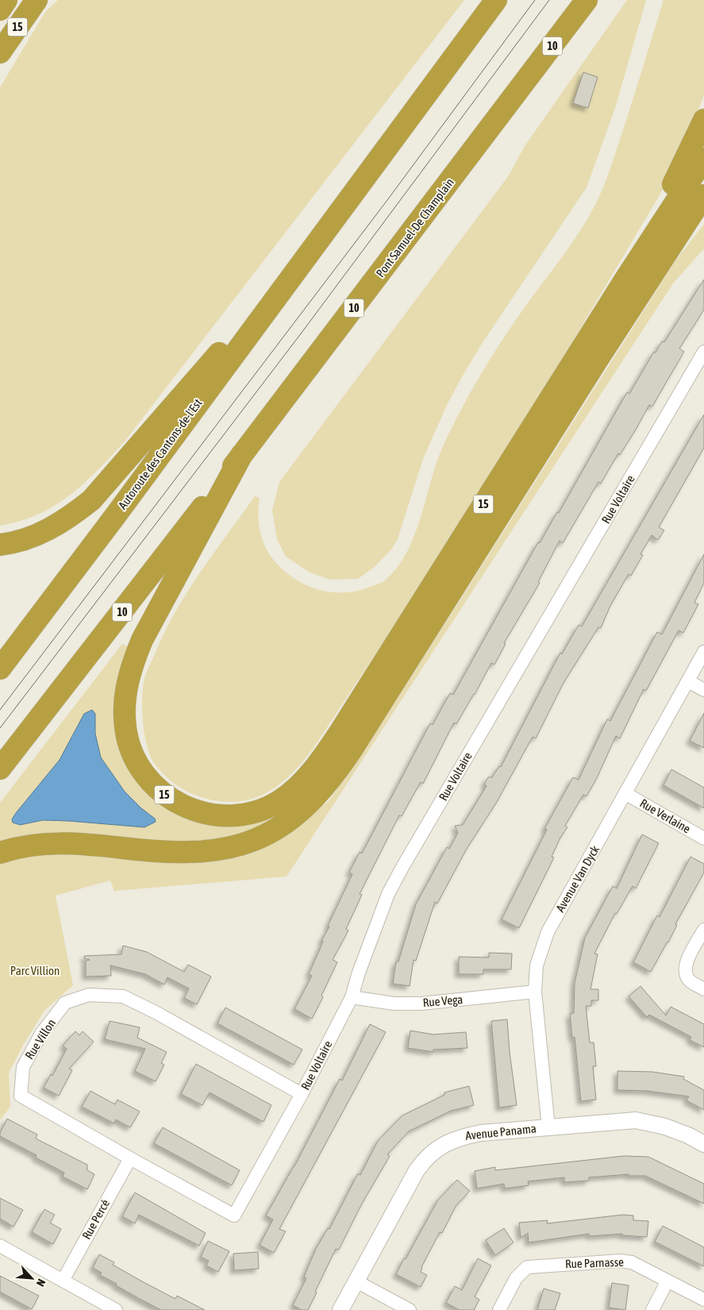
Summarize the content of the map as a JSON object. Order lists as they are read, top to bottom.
{
  "streets": {
    "highway": [
      "15",
      "10",
      "Pont Samuel-De Champlain",
      "Autoroute des Cantons-de-l'Est"
    ],
    "street": [
      "Rue Voltaire",
      "Rue Verlaine",
      "Avenue Van Dyck",
      "Rue Vega",
      "Rue Villon",
      "Avenue Panama",
      "Rue Percé",
      "Rue Parnasse"
    ]
  },
  "crossings": [
    ["15", "10"],
    ["15", "Pont Samuel-De Champlain"],
    ["10", "Pont Samuel-De Champlain"],
    ["Rue Voltaire", "Rue Vega"],
    ["Rue Voltaire", "Rue Villon"],
    ["Rue Verlaine", "Avenue Van Dyck"],
    ["Avenue Van Dyck", "Rue Vega"],
    ["Avenue Van Dyck", "Avenue Panama"],
    ["Rue Villon", "Rue Percé"]
  ],
  "parks": ["Parc Villion"],
  "north": "bottom right"
}
